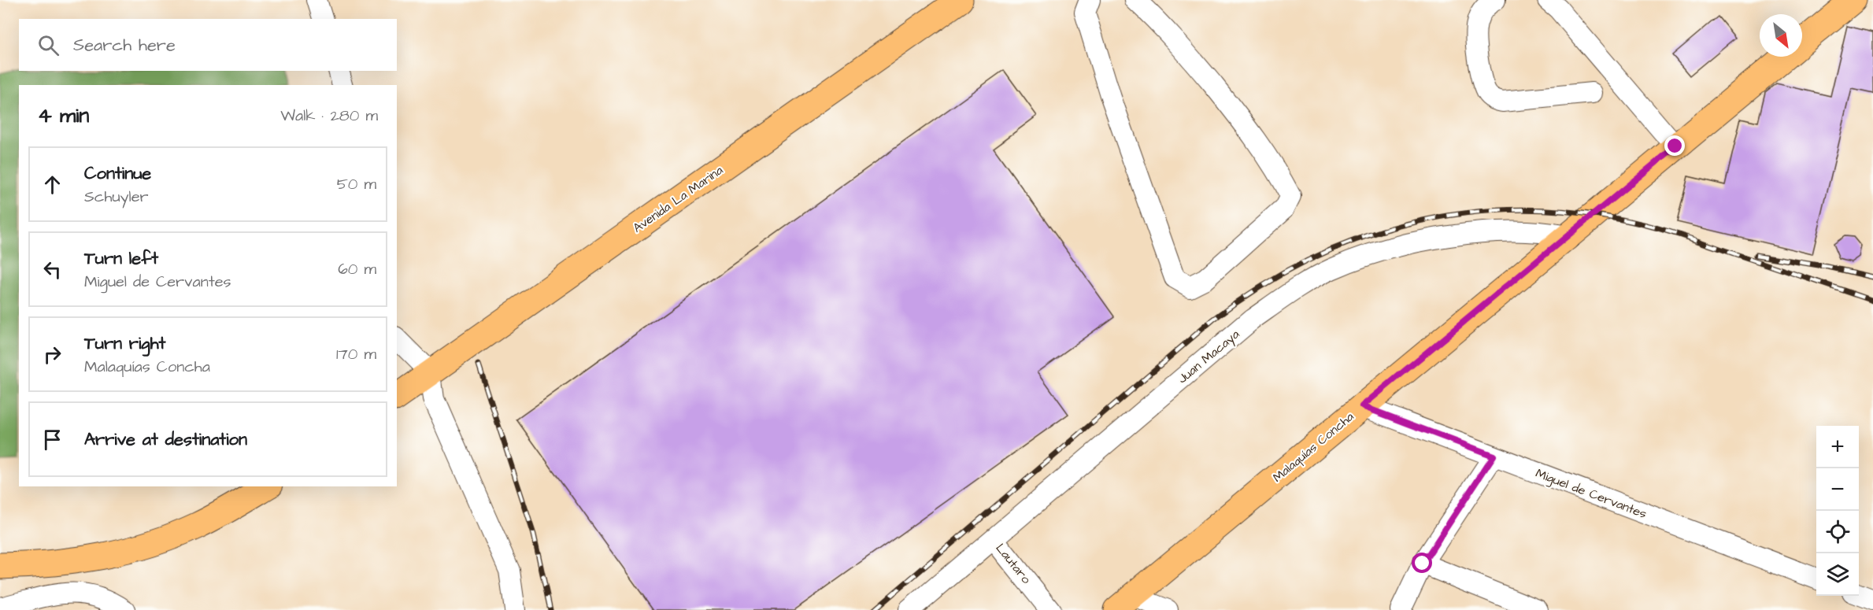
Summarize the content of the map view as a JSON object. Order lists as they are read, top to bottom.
{
  "streets": {
    "main road": ["Avenida La Marina", "Malaquías Concha"],
    "street": ["Juan Macaya", "Miguel de Cervantes", "Lautaro"]
  },
  "crossings": [
    ["Juan Macaya", "Malaquías Concha"],
    ["Juan Macaya", "Lautaro"],
    ["Malaquías Concha", "Miguel de Cervantes"]
  ],
  "north": "bottom right",
  "page": {
    "search": "Search here",
    "heading": ["4 min", "Walk · 280 m"],
    "list": [
      ["Continue", "Schuyler", "50 m"],
      ["Turn left", "Miguel de Cervantes", "60 m"],
      ["Turn right", "Malaquías Concha", "170 m"],
      "Arrive at destination"
    ],
    "map_buttons": ["+", "−"]
  }
}
